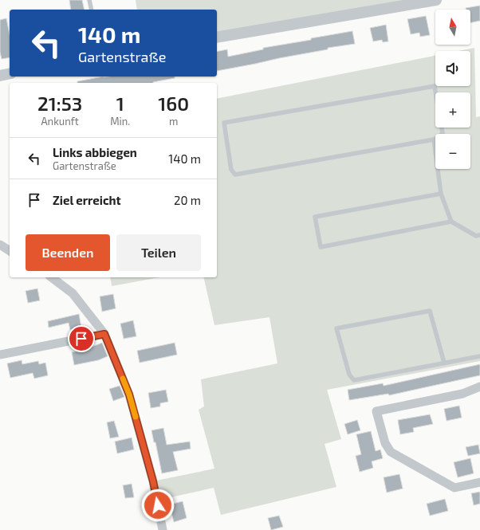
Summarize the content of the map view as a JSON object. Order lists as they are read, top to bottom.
{
  "north": "top",
  "page": {
    "map_buttons": ["+", "−"],
    "turn": ["140 m", "Gartenstraße"],
    "eta": [
      "21:53",
      "Ankunft",
      "1",
      "Min.",
      "160",
      "m"
    ],
    "list": [
      {
        "name": "Links abbiegen",
        "note": "Gartenstraße",
        "value": "140 m"
      },
      {
        "name": "Ziel erreicht",
        "value": "20 m"
      }
    ],
    "buttons": ["Beenden", "Teilen"]
  }
}
